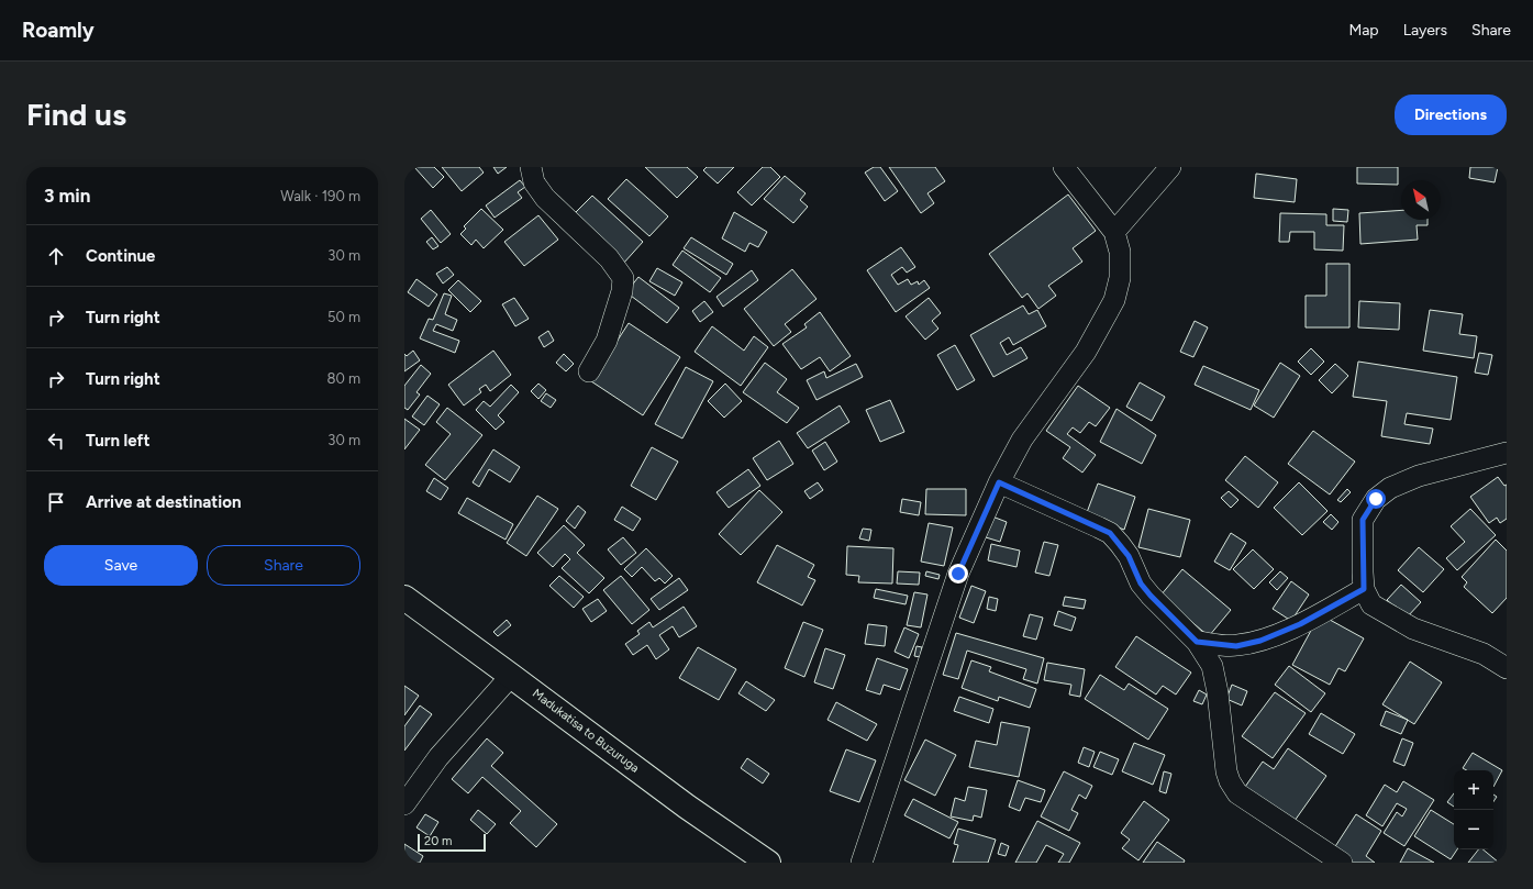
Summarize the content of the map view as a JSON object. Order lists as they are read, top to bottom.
{
  "streets": {
    "main road": ["Madukatisa to Buzuruga"]
  },
  "scale_bar": "20 m",
  "north": "top left",
  "page": {
    "header": "Roamly",
    "nav": ["Map", "Layers", "Share"],
    "buttons": [
      "Directions",
      ["Save", "Share"]
    ],
    "title": "Find us",
    "heading": ["3 min", "Walk · 190 m"],
    "list": [
      ["Continue", "30 m"],
      ["Turn right", "50 m"],
      ["Turn right", "80 m"],
      ["Turn left", "30 m"],
      "Arrive at destination"
    ],
    "map_buttons": ["+", "−"],
    "scale": "20 m"
  }
}
